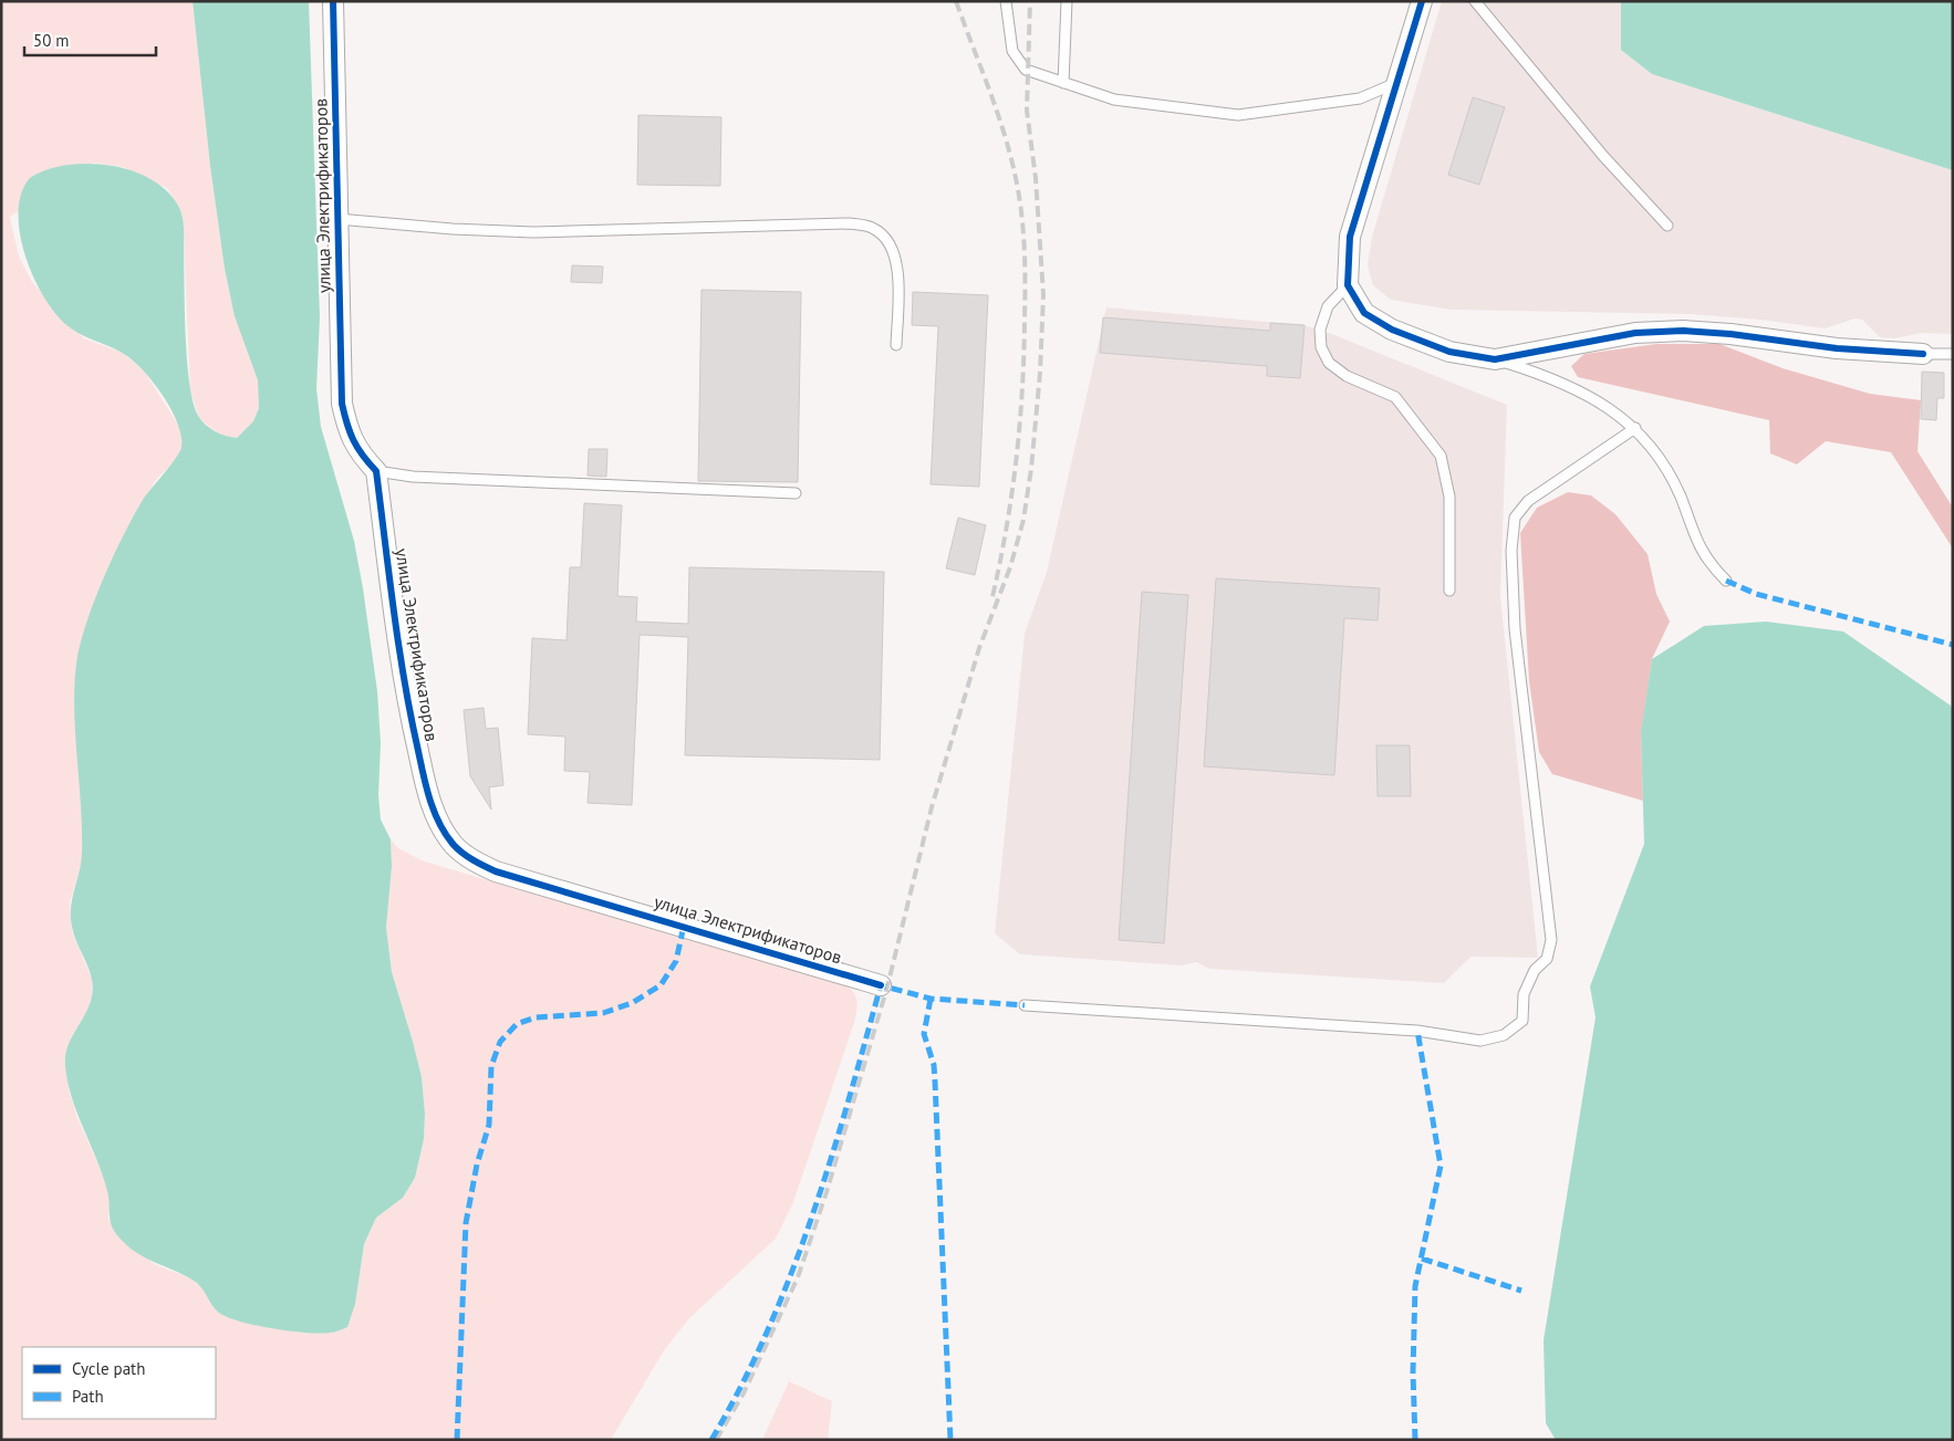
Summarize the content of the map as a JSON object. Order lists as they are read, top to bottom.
{
  "streets": {
    "street": ["улица Электрификаторов"]
  },
  "legend": ["Cycle path", "Path"],
  "scale_bar": "50 m"
}
